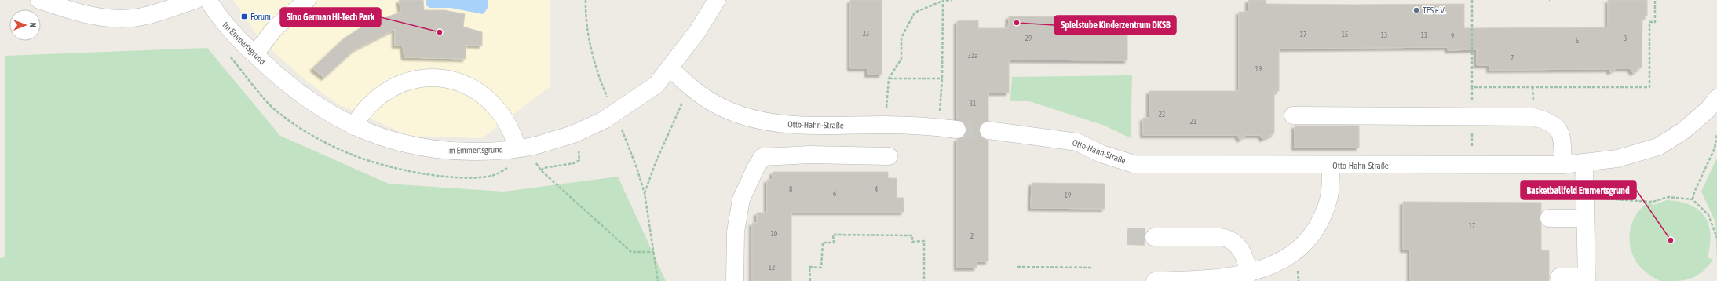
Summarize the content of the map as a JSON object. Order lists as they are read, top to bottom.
{
  "streets": {
    "street": ["Im Emmertsgrund", "Otto-Hahn-Straße"]
  },
  "crossings": [
    ["Im Emmertsgrund", "Otto-Hahn-Straße"]
  ],
  "places": {
    "other": [
      "TES e.V.",
      "Spielstube Kinderzentrum DKSB",
      "Sino German Hi-Tech Park",
      "Basketballfeld Emmertsgrund"
    ],
    "transit": ["Forum"]
  },
  "house_numbers": [
    "33",
    "17",
    "15",
    "13",
    "11",
    "9",
    "29",
    "3",
    "5",
    "31a",
    "7",
    "19",
    "31",
    "23",
    "21",
    "8",
    "4",
    "6",
    "19",
    "17",
    "10",
    "2",
    "12"
  ],
  "north": "right"
}
